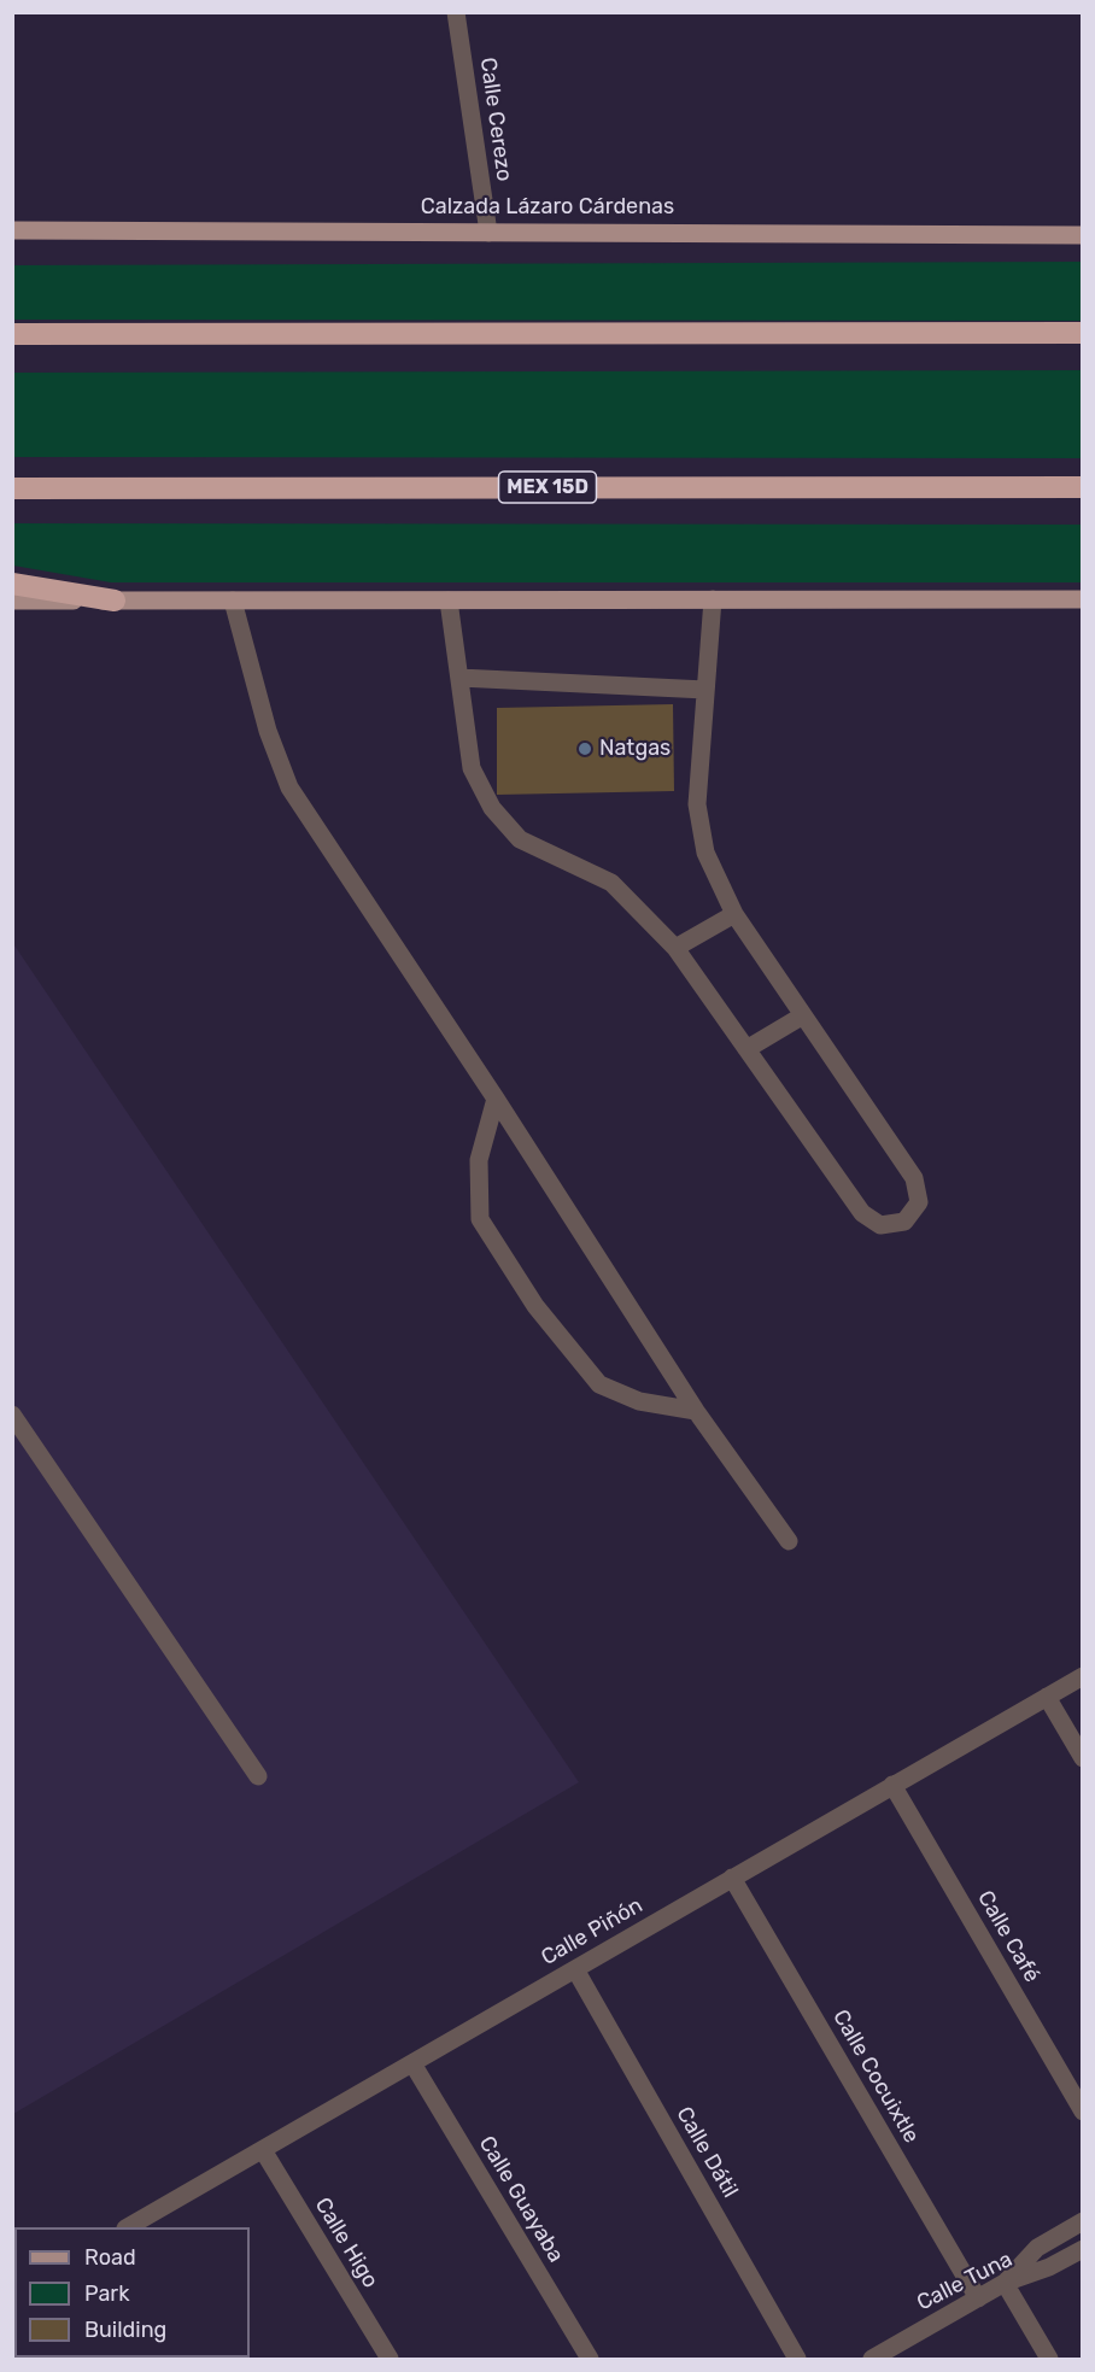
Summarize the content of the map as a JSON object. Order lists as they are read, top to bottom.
{
  "streets": {
    "highway": ["MEX 15D"],
    "main road": ["Calzada Lázaro Cárdenas"],
    "street": [
      "Calle Cerezo",
      "Calle Piñón",
      "Calle Café",
      "Calle Cocuixtle",
      "Calle Dátil",
      "Calle Guayaba",
      "Calle Higo",
      "Calle Tuna"
    ]
  },
  "crossings": [
    ["Calle Cerezo", "Calzada Lázaro Cárdenas"],
    ["Calle Piñón", "Calle Café"],
    ["Calle Piñón", "Calle Cocuixtle"],
    ["Calle Piñón", "Calle Dátil"],
    ["Calle Piñón", "Calle Guayaba"],
    ["Calle Piñón", "Calle Higo"],
    ["Calle Cocuixtle", "Calle Tuna"]
  ],
  "places": ["Natgas"],
  "legend": ["Road", "Park", "Building"]
}
